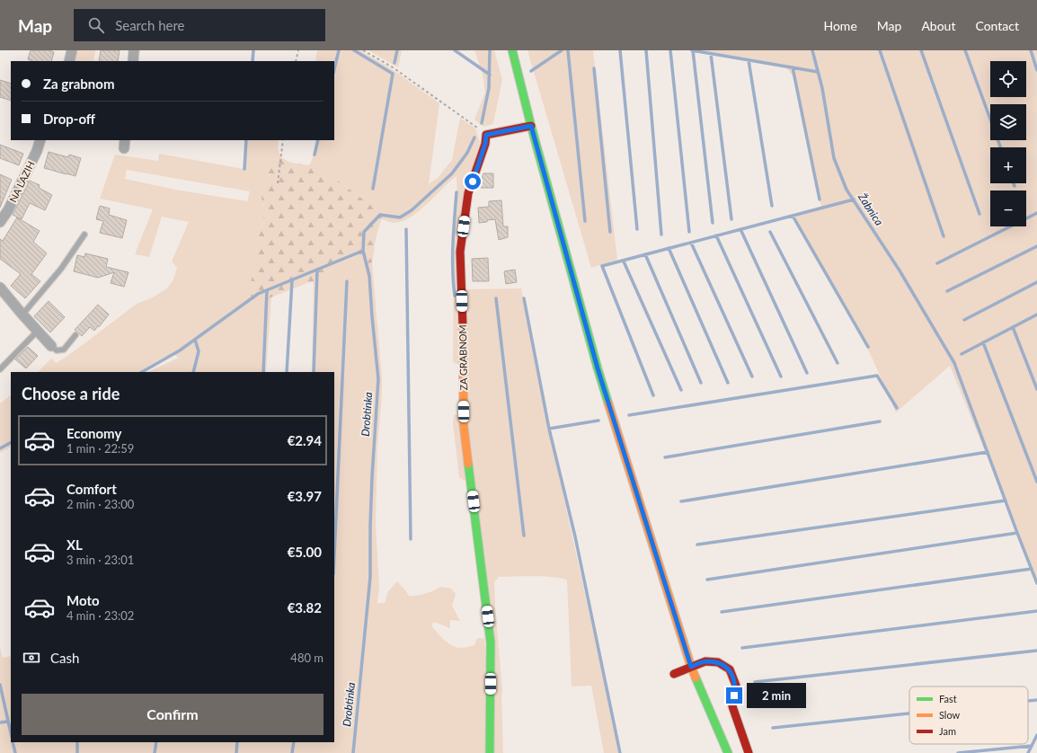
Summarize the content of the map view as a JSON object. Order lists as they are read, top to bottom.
{
  "streets": {
    "street": ["NA LAZIH", "ZA GRABNOM"]
  },
  "water": ["Žabnica", "Drobtinka"],
  "legend": ["Fast", "Slow", "Jam"],
  "page": {
    "header": "Map",
    "search": "Search here",
    "nav": [
      "Home",
      "Map",
      "About",
      "Contact"
    ],
    "map_buttons": ["+", "−"],
    "banner": ["Za grabnom", "Drop-off"],
    "heading": "Choose a ride",
    "list": [
      {
        "name": "Economy",
        "note": "1 min · 22:59",
        "value": "€2.94"
      },
      {
        "name": "Comfort",
        "note": "2 min · 23:00",
        "value": "€3.97"
      },
      {
        "name": "XL",
        "note": "3 min · 23:01",
        "value": "€5.00"
      },
      {
        "name": "Moto",
        "note": "4 min · 23:02",
        "value": "€3.82"
      }
    ],
    "pay": ["Cash", "480 m"],
    "bubble": "2 min",
    "buttons": "Confirm"
  }
}
